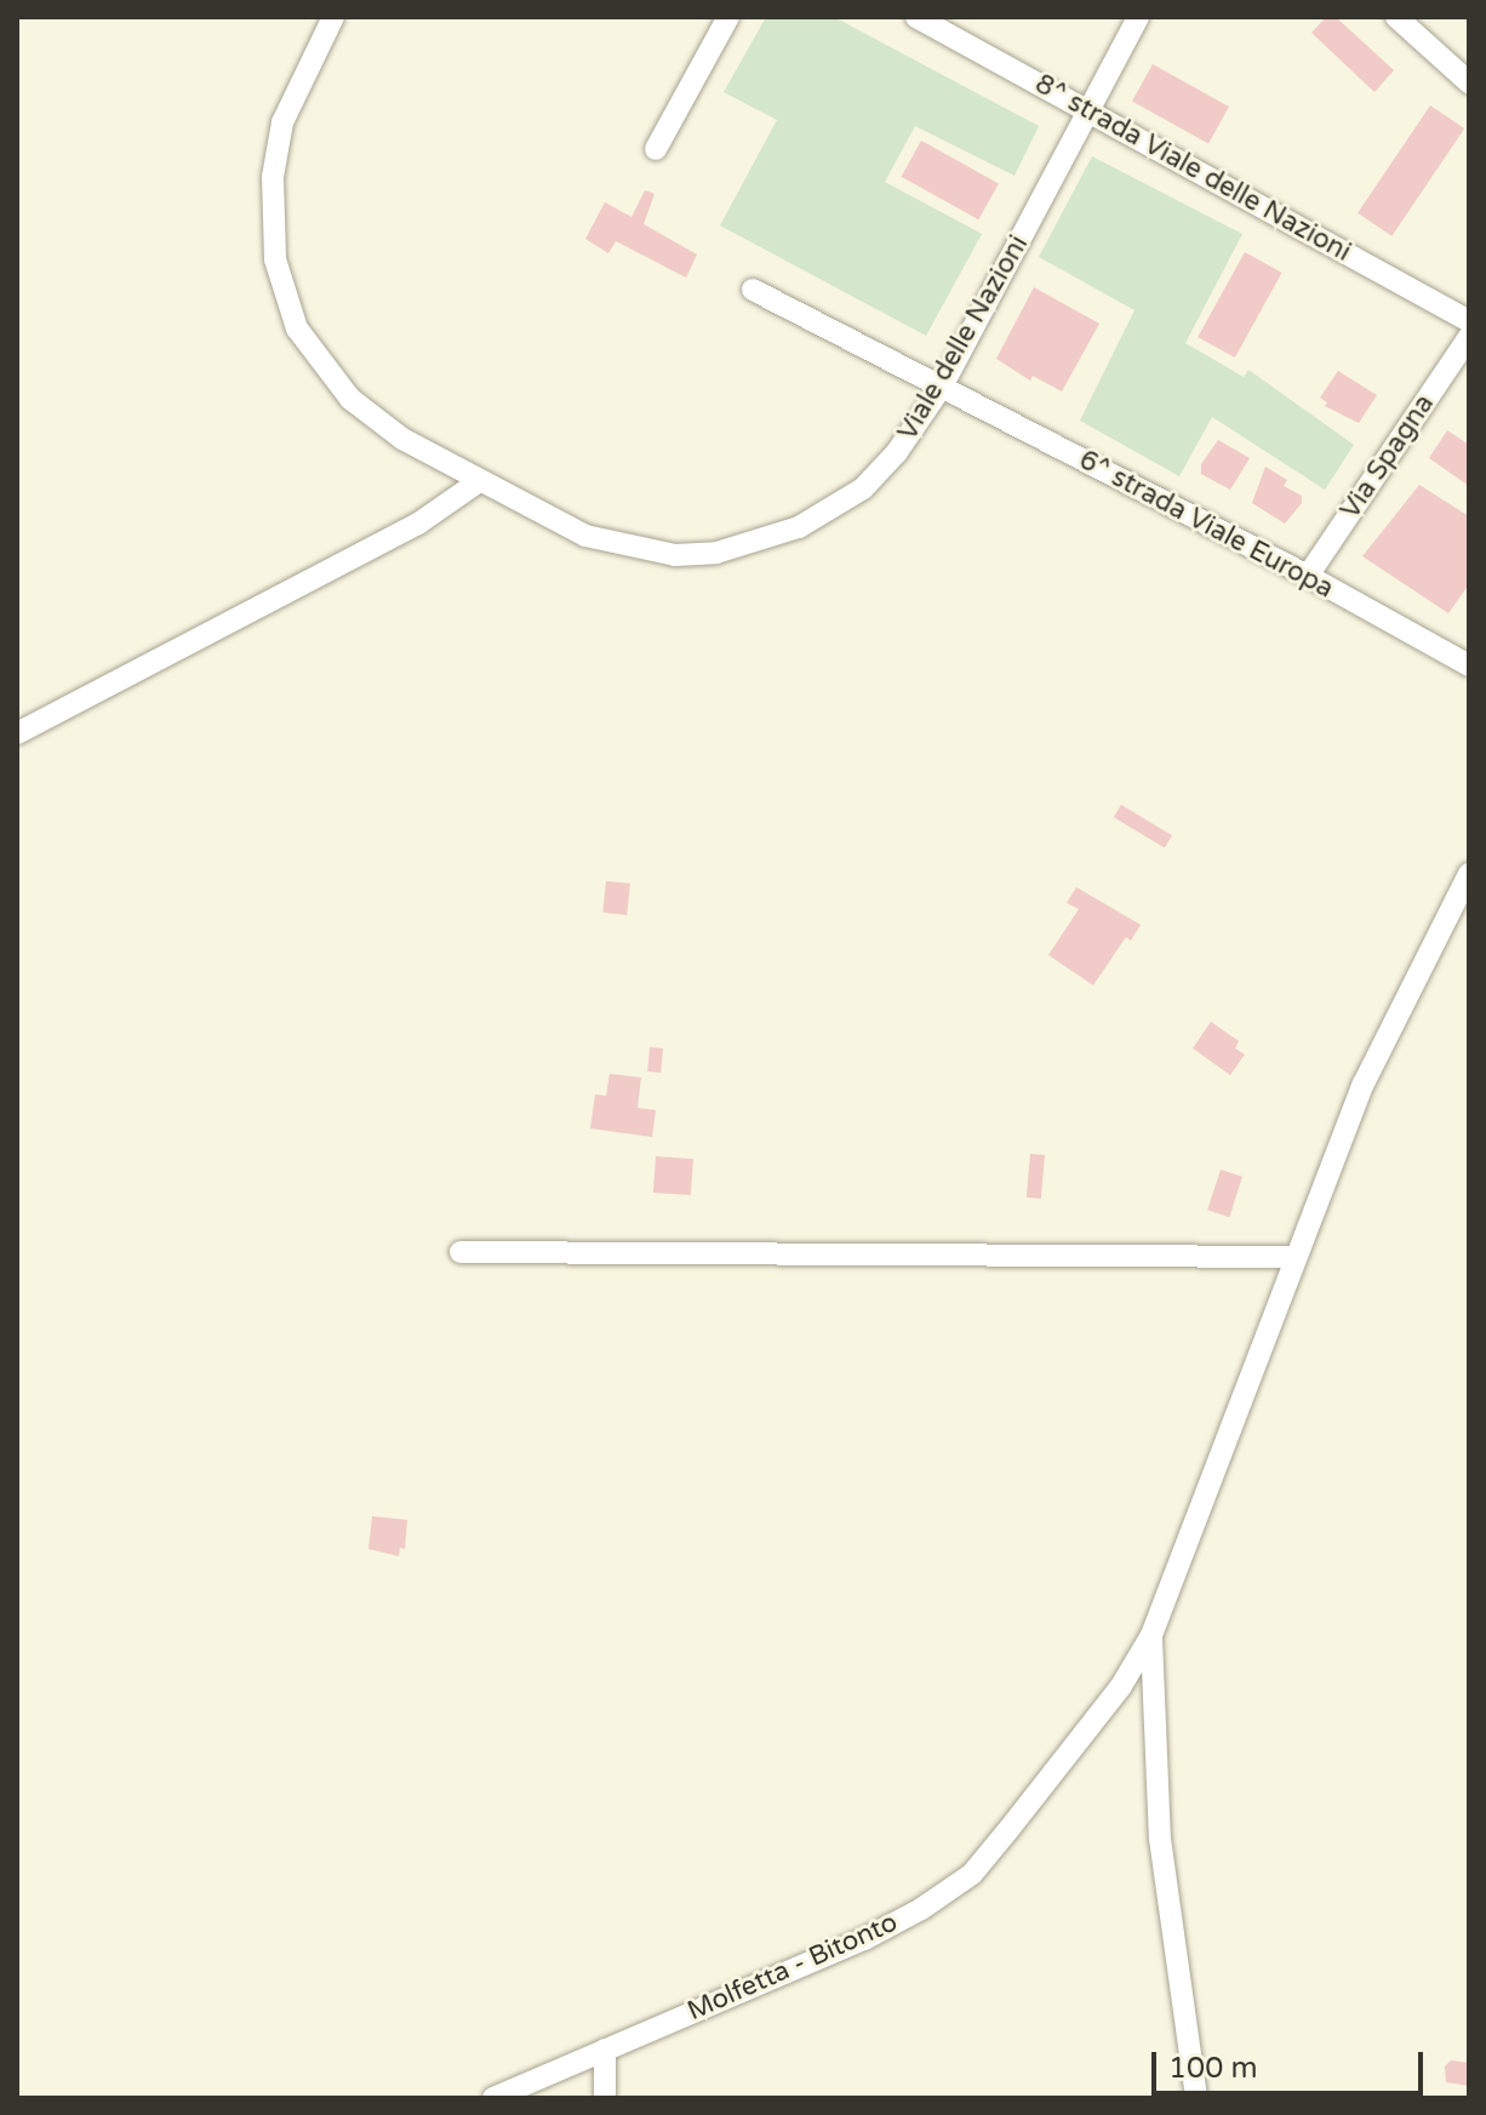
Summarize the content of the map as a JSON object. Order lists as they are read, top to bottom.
{
  "streets": {
    "street": [
      "8^ strada Viale delle Nazioni",
      "Viale delle Nazioni",
      "Via Spagna",
      "6^ strada Viale Europa",
      "Molfetta - Bitonto"
    ]
  },
  "crossings": [
    ["8^ strada Viale delle Nazioni", "Viale delle Nazioni"],
    ["Viale delle Nazioni", "6^ strada Viale Europa"],
    ["Via Spagna", "6^ strada Viale Europa"]
  ],
  "scale_bar": "100 m"
}
